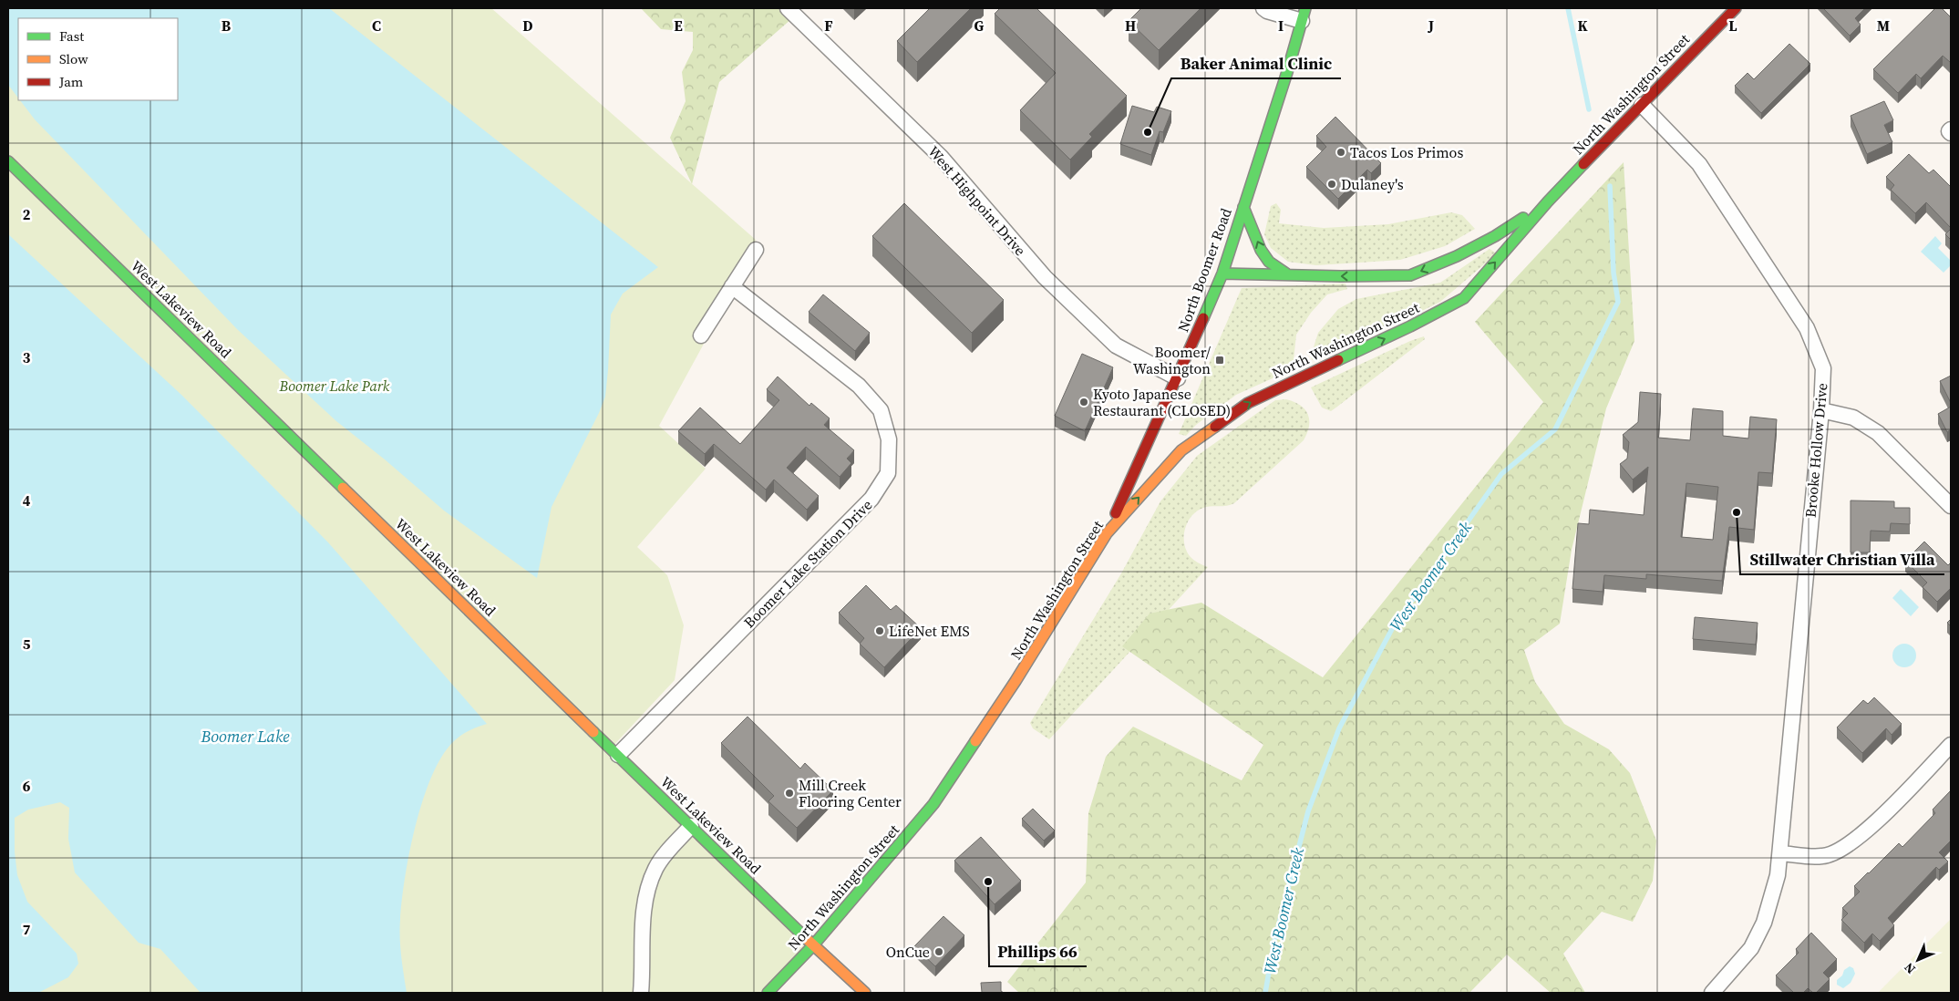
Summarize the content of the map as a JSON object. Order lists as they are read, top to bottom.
{
  "streets": {
    "main road": ["North Washington Street", "North Boomer Road", "West Lakeview Road"],
    "street": ["West Highpoint Drive", "Brooke Hollow Drive", "Boomer Lake Station Drive"]
  },
  "crossings": [
    ["North Washington Street", "North Boomer Road"],
    ["North Washington Street", "West Lakeview Road"],
    ["North Washington Street", "Brooke Hollow Drive"],
    ["West Highpoint Drive", "North Boomer Road"],
    ["West Lakeview Road", "Boomer Lake Station Drive"]
  ],
  "water": ["West Boomer Creek", "Boomer Lake"],
  "parks": ["Boomer Lake Park"],
  "places": {
    "other": [
      "Baker Animal Clinic",
      "Tacos Los Primos",
      "Dulaney's",
      "Kyoto Japanese Restaurant (CLOSED)",
      "Stillwater Christian Villa",
      "LifeNet EMS",
      "Mill Creek Flooring Center",
      "Phillips 66",
      "OnCue"
    ],
    "transit": ["Boomer/ Washington"]
  },
  "legend": ["Fast", "Slow", "Jam"],
  "north": "bottom left",
  "grid": {
    "columns": [
      "B",
      "C",
      "D",
      "E",
      "F",
      "G",
      "H",
      "I",
      "J",
      "K",
      "L",
      "M"
    ],
    "rows": [
      "2",
      "3",
      "4",
      "5",
      "6",
      "7"
    ]
  }
}
